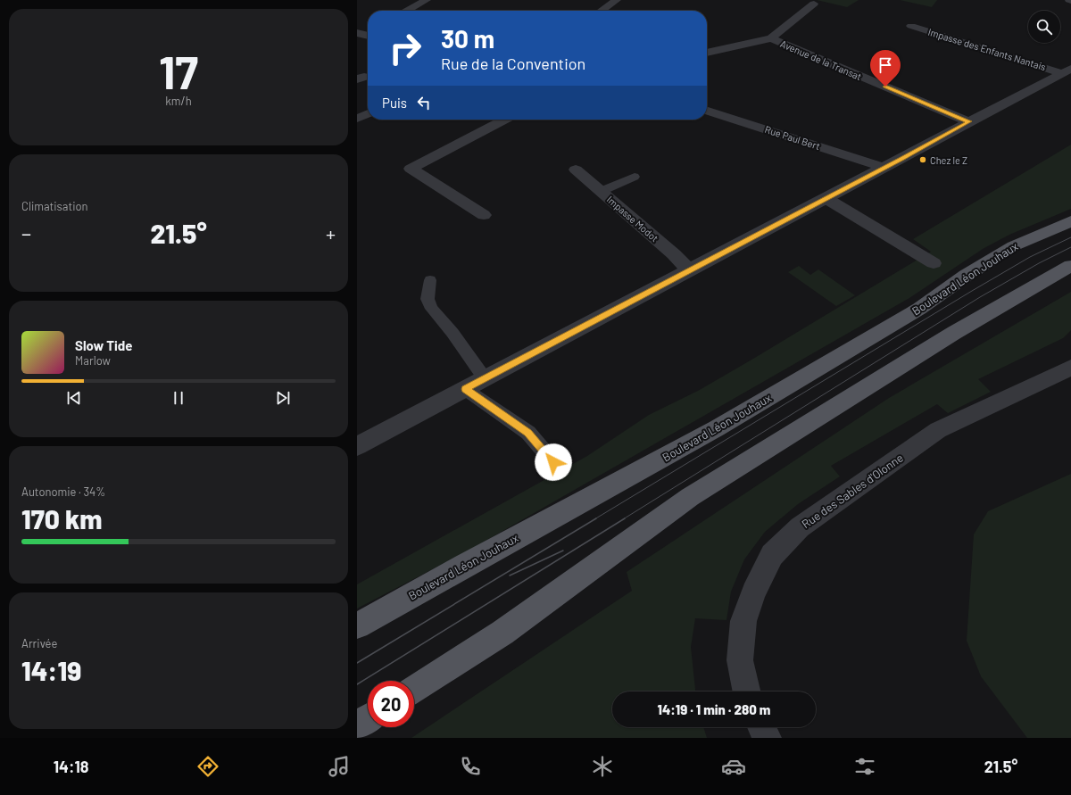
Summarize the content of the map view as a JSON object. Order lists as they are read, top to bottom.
{
  "streets": {
    "main road": ["Boulevard Léon Jouhaux"],
    "street": [
      "Impasse des Enfants Nantais",
      "Avenue de la Transat",
      "Rue Paul Bert",
      "Impasse Modot",
      "Rue des Sables d'Olonne"
    ]
  },
  "places": ["Chez le Z"],
  "page": {
    "tile": [
      ["17", "km/h"],
      "Climatisation",
      ["Autonomie · 34%", "170 km"],
      ["Arrivée", "14:19"]
    ],
    "turn": ["30 m", "Rue de la Convention"],
    "then": "Puis",
    "heat": ["−", "21.5°", "+"],
    "song": ["Slow Tide", "Marlow"],
    "limit": "20",
    "trip": "14:19 · 1 min · 280 m",
    "tabs": ["14:18", "21.5°"]
  }
}
